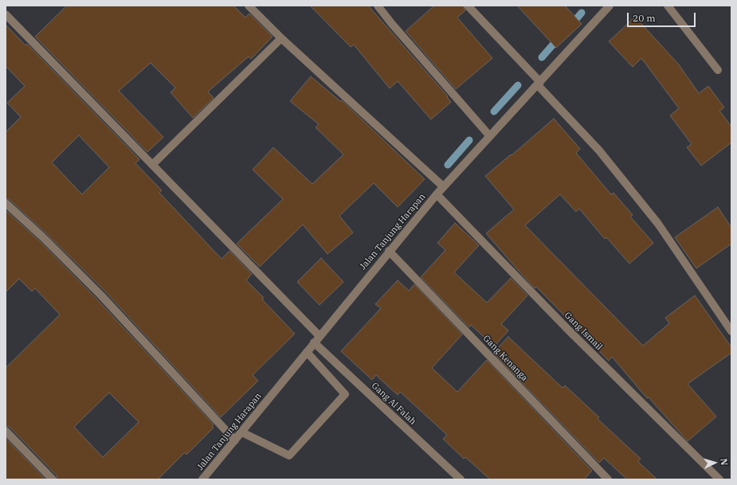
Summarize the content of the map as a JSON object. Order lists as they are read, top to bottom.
{
  "streets": {
    "street": [
      "Jalan Tanjung Harapan",
      "Gang Ismail",
      "Gang Kenanga",
      "Gang Al Falah"
    ]
  },
  "crossings": [
    ["Jalan Tanjung Harapan", "Gang Ismail"],
    ["Jalan Tanjung Harapan", "Gang Kenanga"],
    ["Jalan Tanjung Harapan", "Gang Al Falah"]
  ],
  "scale_bar": "20 m",
  "north": "right"
}
